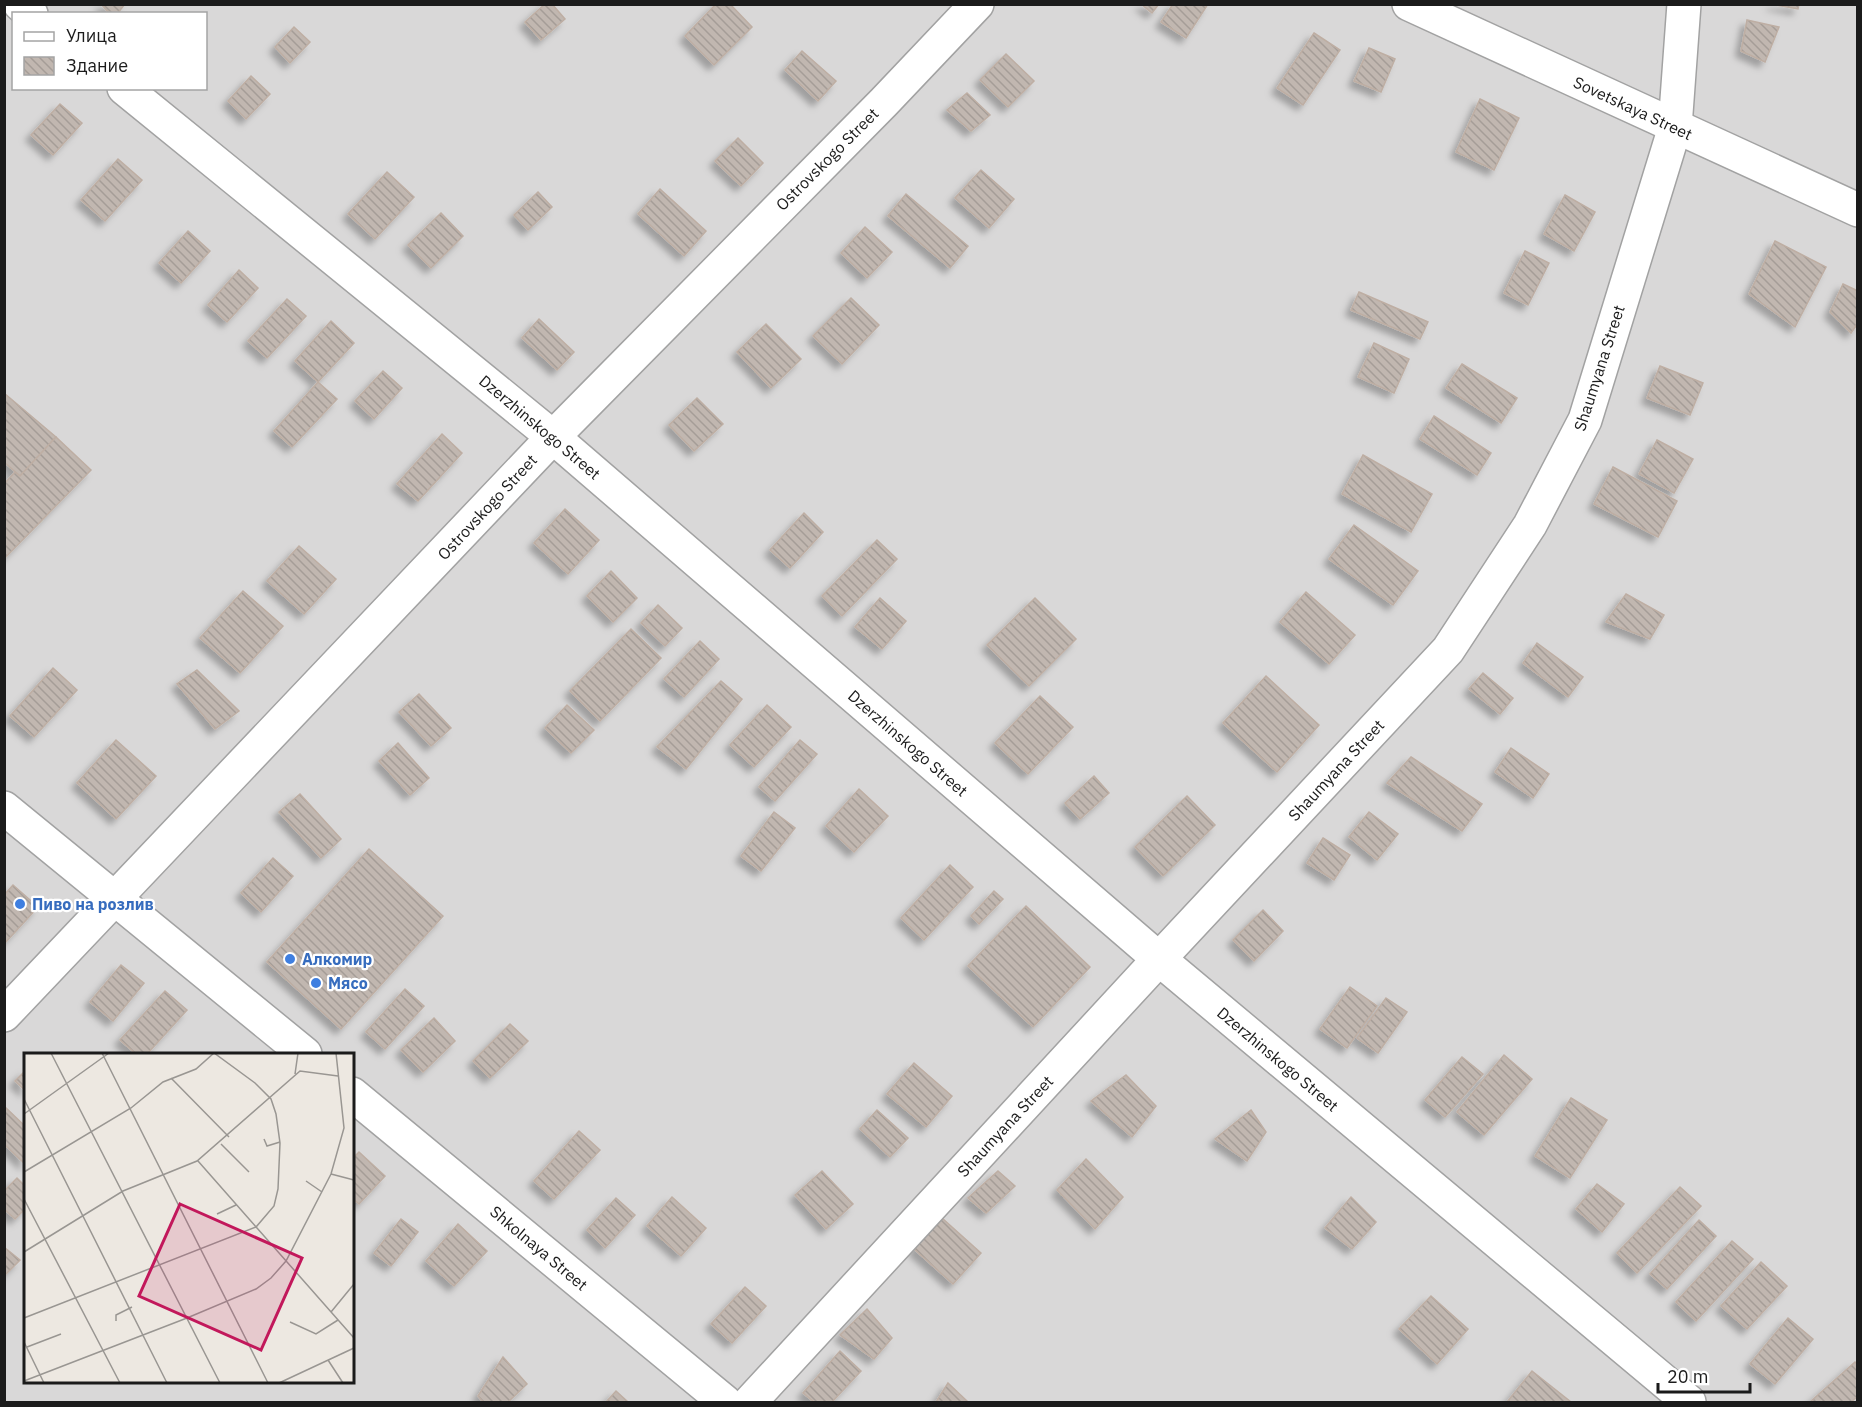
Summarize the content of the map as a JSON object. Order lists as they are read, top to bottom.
{
  "streets": {
    "street": [
      "Sovetskaya Street",
      "Ostrovskogo Street",
      "Shaumyana Street",
      "Dzerzhinskogo Street",
      "Shkolnaya Street"
    ]
  },
  "crossings": [
    ["Sovetskaya Street", "Shaumyana Street"],
    ["Ostrovskogo Street", "Dzerzhinskogo Street"],
    ["Shaumyana Street", "Dzerzhinskogo Street"]
  ],
  "places": ["Пиво на розлив", "Алкомир", "Мясо"],
  "legend": ["Улица", "Здание"],
  "scale_bar": "20 m"
}
